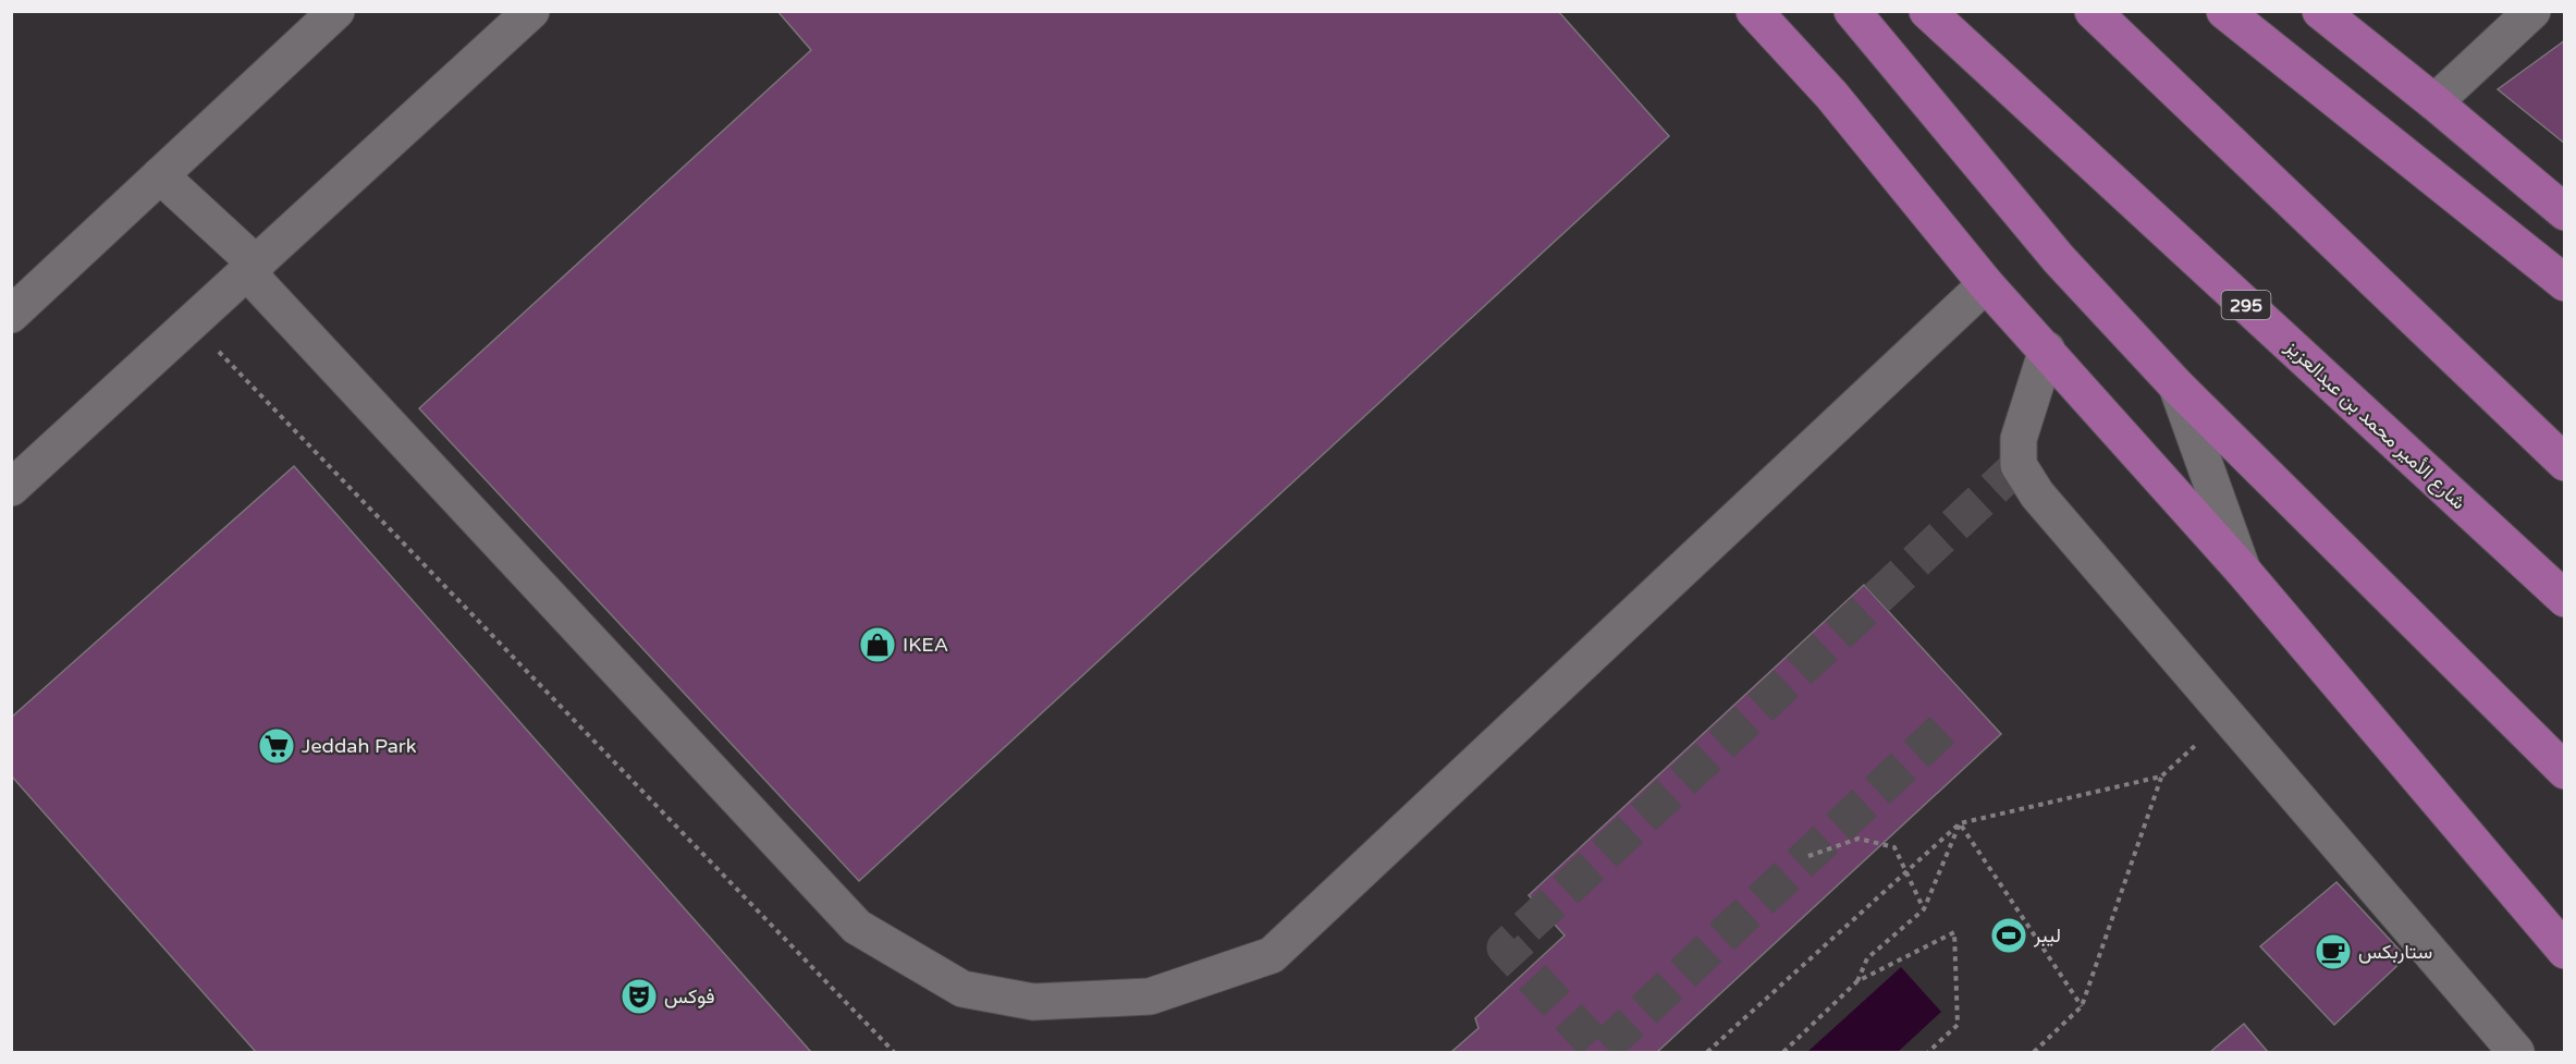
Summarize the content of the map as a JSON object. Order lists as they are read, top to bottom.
{
  "streets": {
    "main road": ["295", "شارع الأمير محمد بن عبدالعزيز"]
  },
  "places": {
    "shop": ["IKEA"],
    "supermarket": ["Jeddah Park"],
    "sports": ["ليبر"],
    "cafe": ["ستاربكس"],
    "theatre": ["فوكس"]
  }
}
